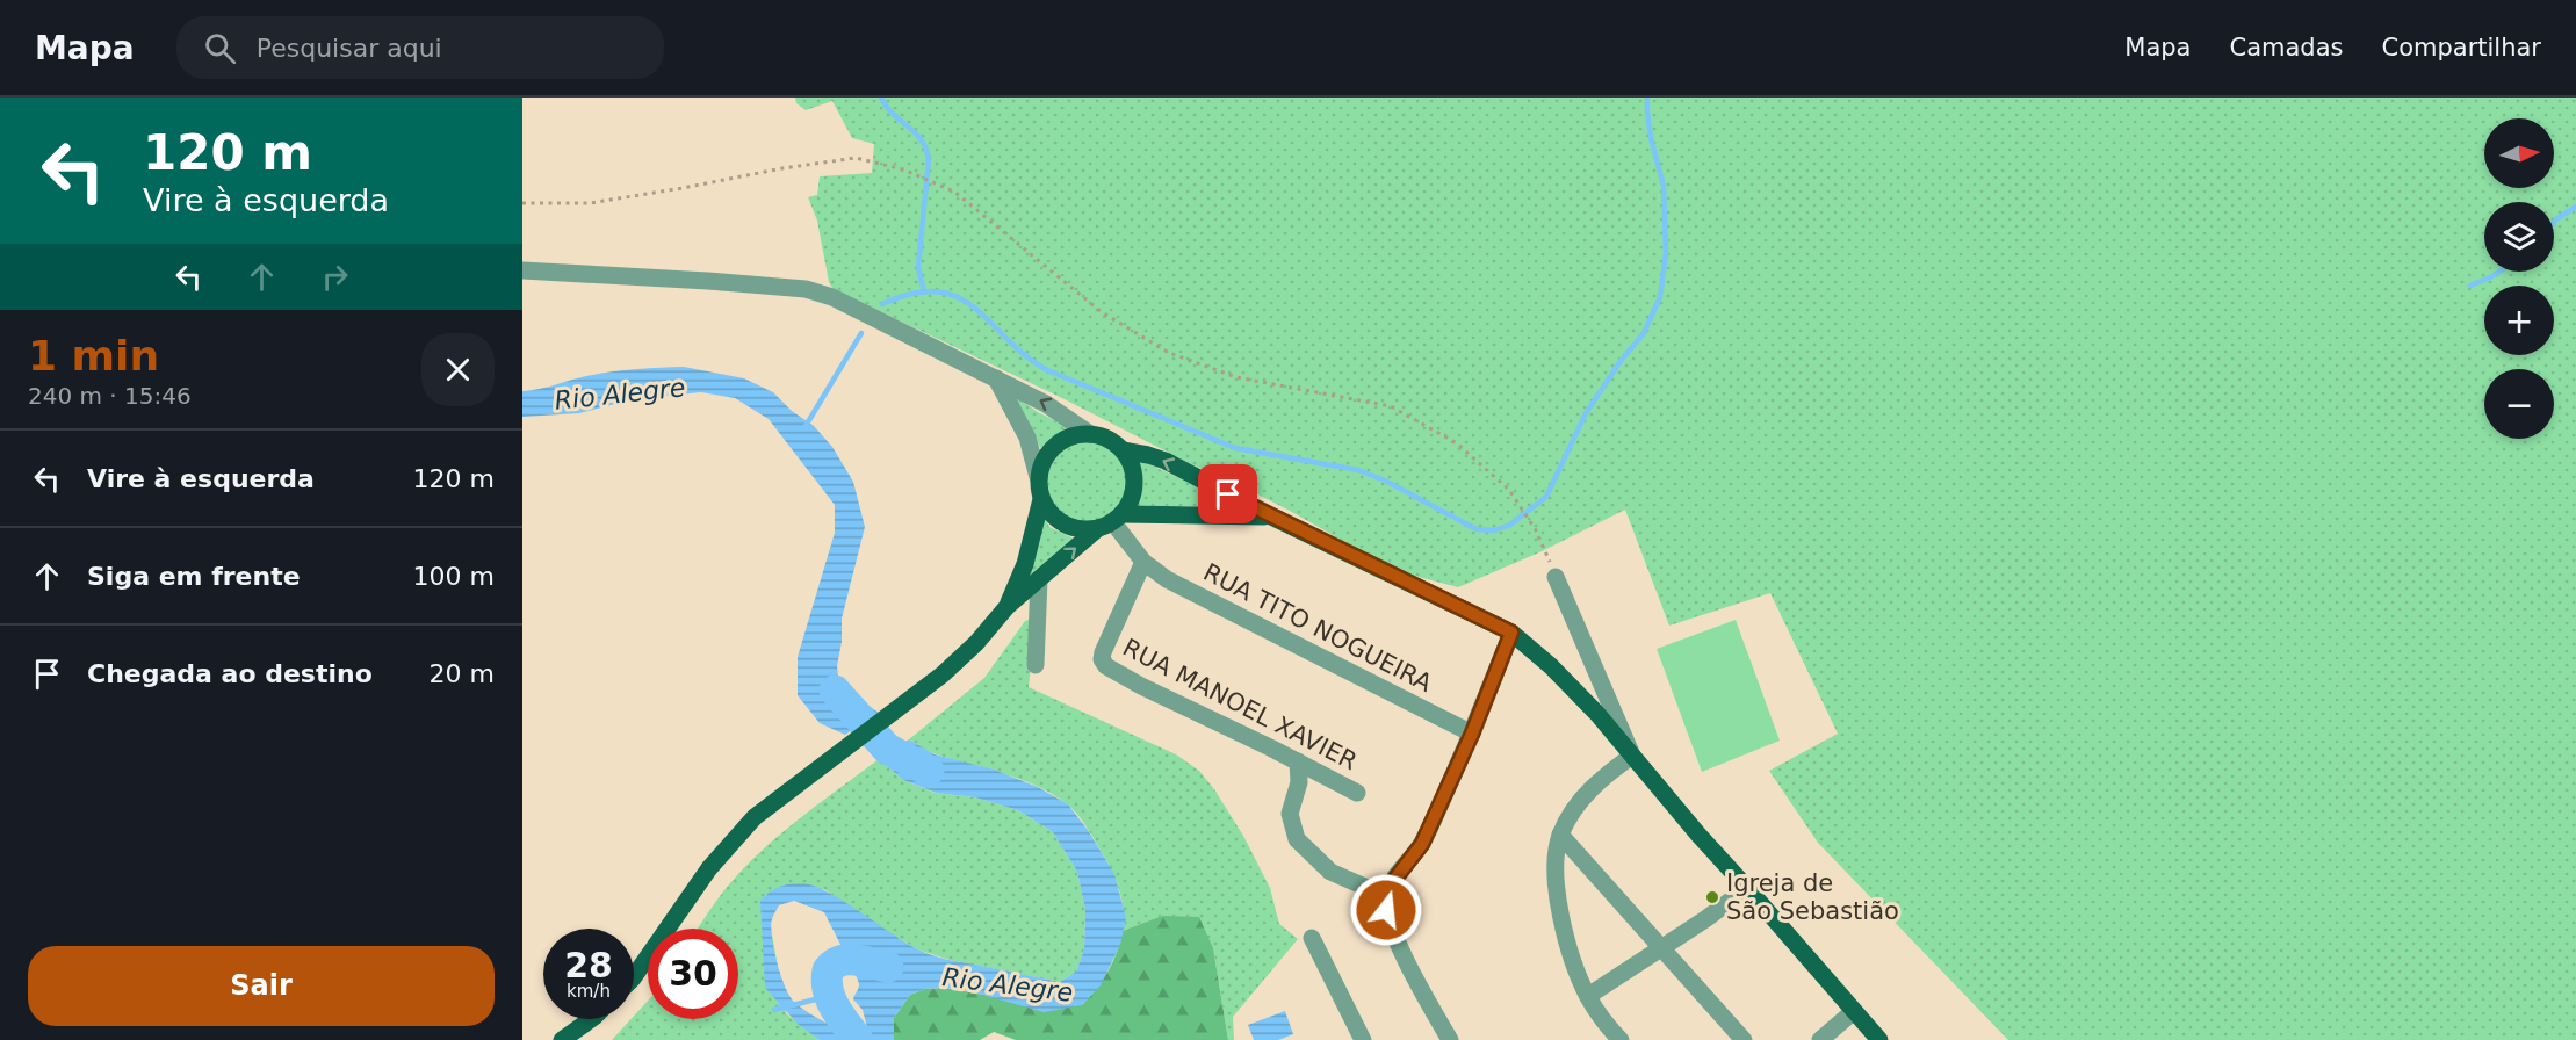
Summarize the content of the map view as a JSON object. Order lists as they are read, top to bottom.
{
  "streets": {
    "street": ["RUA TITO NOGUEIRA", "RUA MANOEL XAVIER"]
  },
  "crossings": [
    ["RUA TITO NOGUEIRA", "RUA MANOEL XAVIER"]
  ],
  "water": ["Rio Alegre"],
  "places": ["Igreja de São Sebastião"],
  "north": "right",
  "page": {
    "header": "Mapa",
    "search": "Pesquisar aqui",
    "nav": ["Mapa", "Camadas", "Compartilhar"],
    "turn": ["120 m", "Vire à esquerda"],
    "map_buttons": ["+", "−"],
    "heading": ["1 min", "240 m · 15:46"],
    "list": [
      {
        "name": "Vire à esquerda",
        "value": "120 m"
      },
      {
        "name": "Siga em frente",
        "value": "100 m"
      },
      {
        "name": "Chegada ao destino",
        "value": "20 m"
      }
    ],
    "speed": "28 km/h",
    "limit": "30",
    "buttons": "Sair"
  }
}
